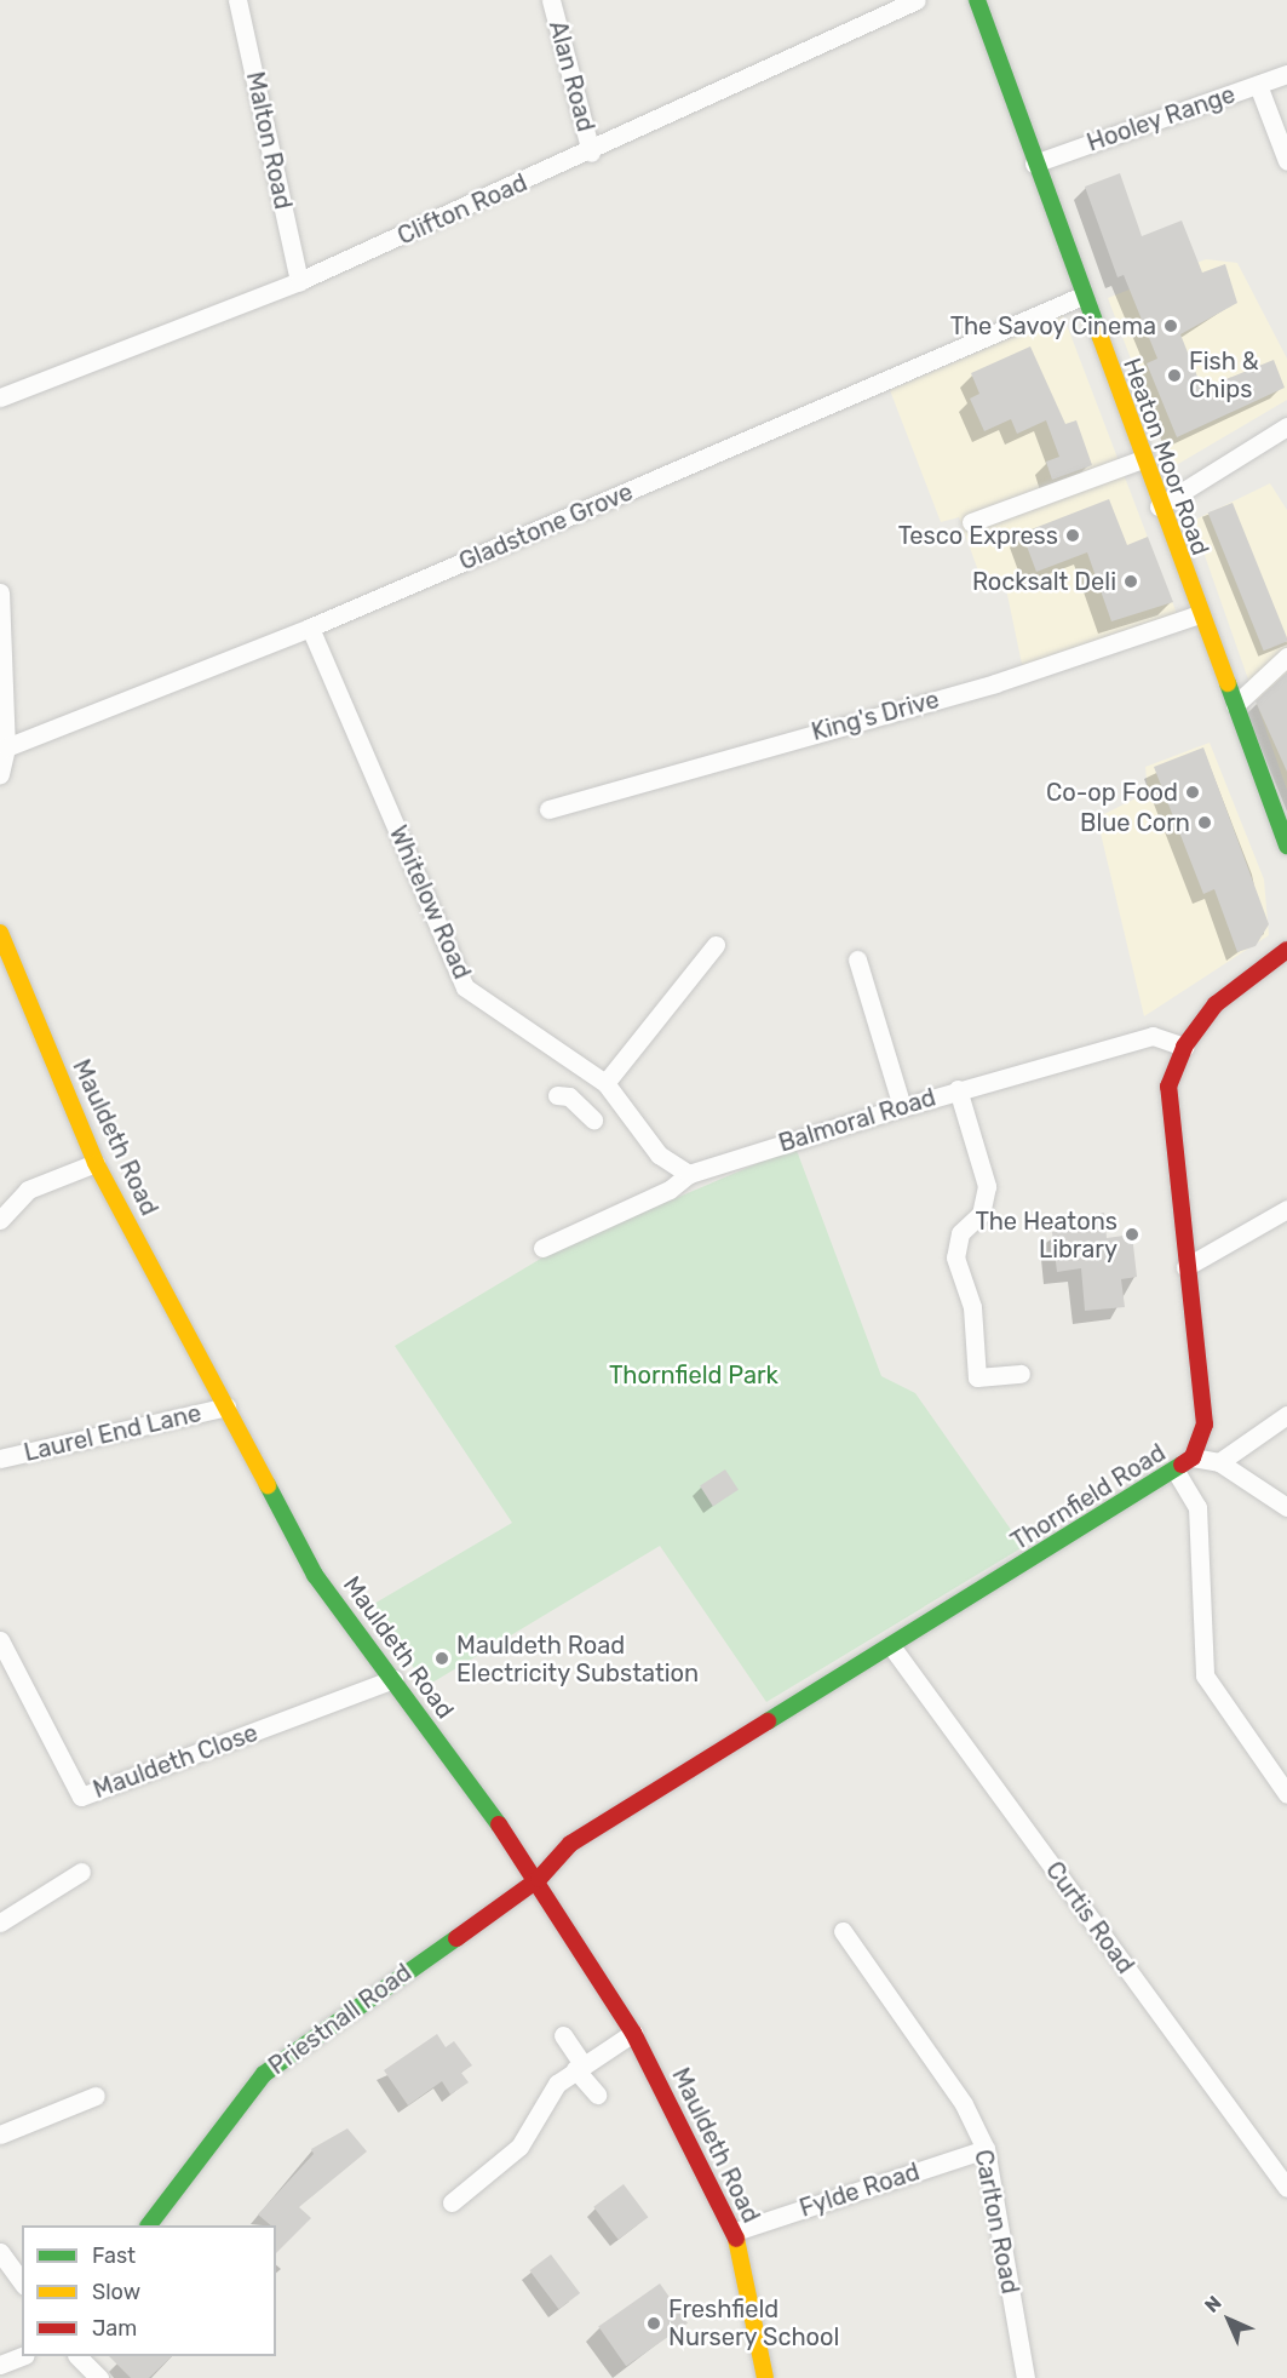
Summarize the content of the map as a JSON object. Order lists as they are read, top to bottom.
{
  "streets": {
    "street": [
      "Alan Road",
      "Hooley Range",
      "Malton Road",
      "Clifton Road",
      "Heaton Moor Road",
      "Gladstone Grove",
      "King's Drive",
      "Whitelow Road",
      "Balmoral Road",
      "Mauldeth Road",
      "Laurel End Lane",
      "Thornfield Road",
      "Mauldeth Close",
      "Curtis Road",
      "Priestnall Road",
      "Fylde Road",
      "Carlton Road"
    ]
  },
  "crossings": [
    ["Alan Road", "Clifton Road"],
    ["Hooley Range", "Heaton Moor Road"],
    ["Malton Road", "Clifton Road"],
    ["Heaton Moor Road", "Gladstone Grove"],
    ["Heaton Moor Road", "King's Drive"],
    ["Gladstone Grove", "Whitelow Road"],
    ["Whitelow Road", "Balmoral Road"],
    ["Balmoral Road", "Thornfield Road"],
    ["Mauldeth Road", "Laurel End Lane"],
    ["Mauldeth Road", "Thornfield Road"],
    ["Mauldeth Road", "Mauldeth Close"],
    ["Mauldeth Road", "Priestnall Road"],
    ["Mauldeth Road", "Fylde Road"],
    ["Thornfield Road", "Curtis Road"],
    ["Thornfield Road", "Priestnall Road"],
    ["Fylde Road", "Carlton Road"]
  ],
  "parks": ["Thornfield Park"],
  "places": [
    "The Savoy Cinema",
    "Fish & Chips",
    "Tesco Express",
    "Rocksalt Deli",
    "Co-op Food",
    "Blue Corn",
    "The Heatons Library",
    "Mauldeth Road Electricity Substation",
    "Freshfield Nursery School"
  ],
  "legend": ["Fast", "Slow", "Jam"],
  "north": "top left"
}
